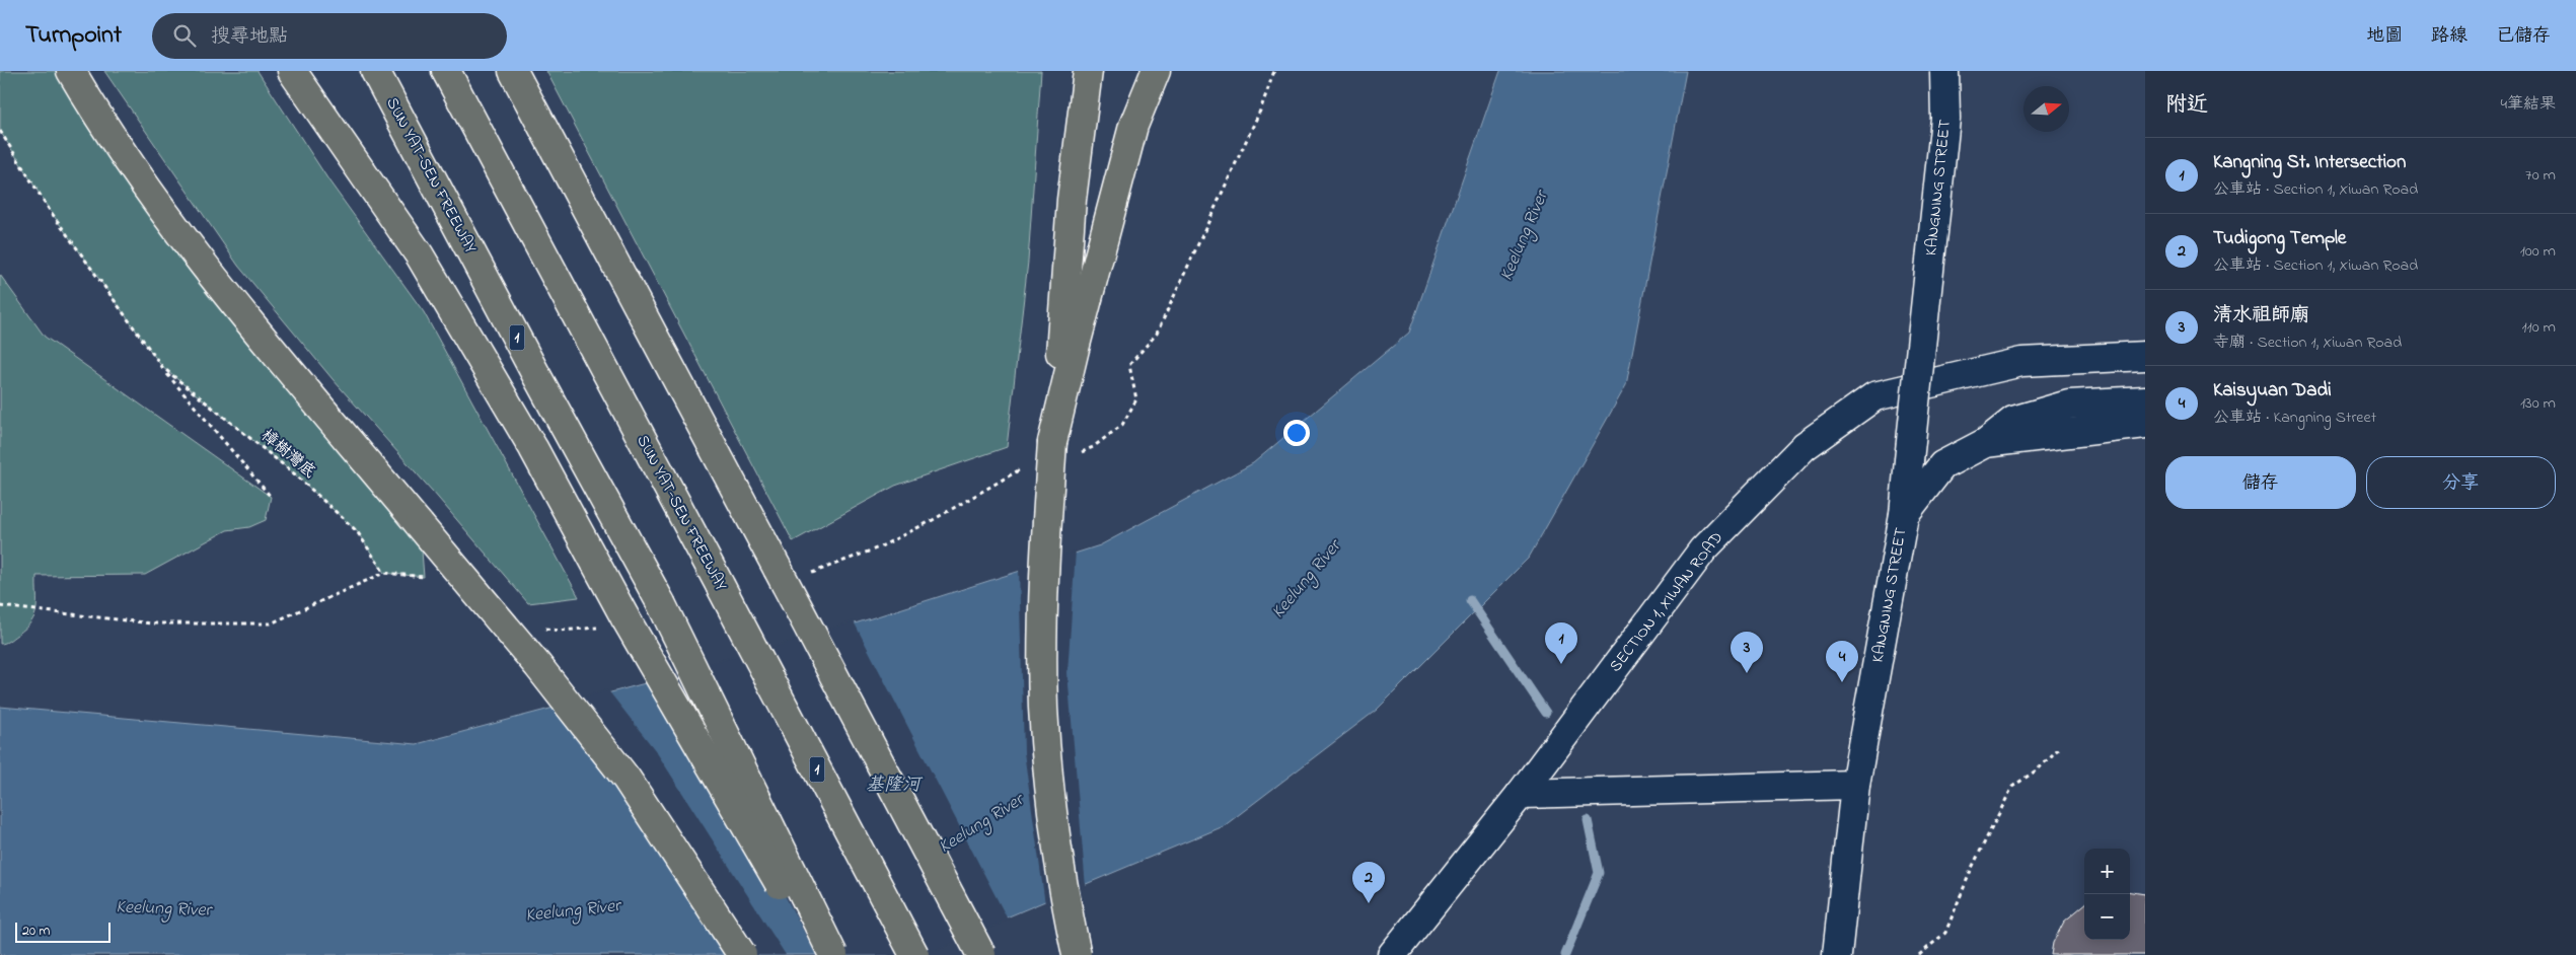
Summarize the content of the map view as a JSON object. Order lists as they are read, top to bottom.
{
  "streets": {
    "highway": ["SUN YAT-SEN FREEWAY", "1"],
    "street": ["KANGNING STREET", "SECTION 1, XIWAN ROAD"],
    "path": ["樟樹灣底"]
  },
  "water": ["Keelung River", "基隆河"],
  "scale_bar": "20 m",
  "north": "right",
  "page": {
    "header": "Turnpoint",
    "search": "搜尋地點",
    "nav": ["地圖", "路線", "已儲存"],
    "heading": ["附近", "4筆結果"],
    "list": [
      {
        "mark": "1",
        "name": "Kangning St. Intersection",
        "note": "公車站 · Section 1, Xiwan Road",
        "value": "70 m"
      },
      {
        "mark": "2",
        "name": "Tudigong Temple",
        "note": "公車站 · Section 1, Xiwan Road",
        "value": "100 m"
      },
      {
        "mark": "3",
        "name": "清水祖師廟",
        "note": "寺廟 · Section 1, Xiwan Road",
        "value": "110 m"
      },
      {
        "mark": "4",
        "name": "Kaisyuan Dadi",
        "note": "公車站 · Kangning Street",
        "value": "130 m"
      }
    ],
    "buttons": ["儲存", "分享"],
    "pins": [
      "1",
      "3",
      "4",
      "2"
    ],
    "map_buttons": ["+", "−"],
    "scale": "20 m"
  }
}
